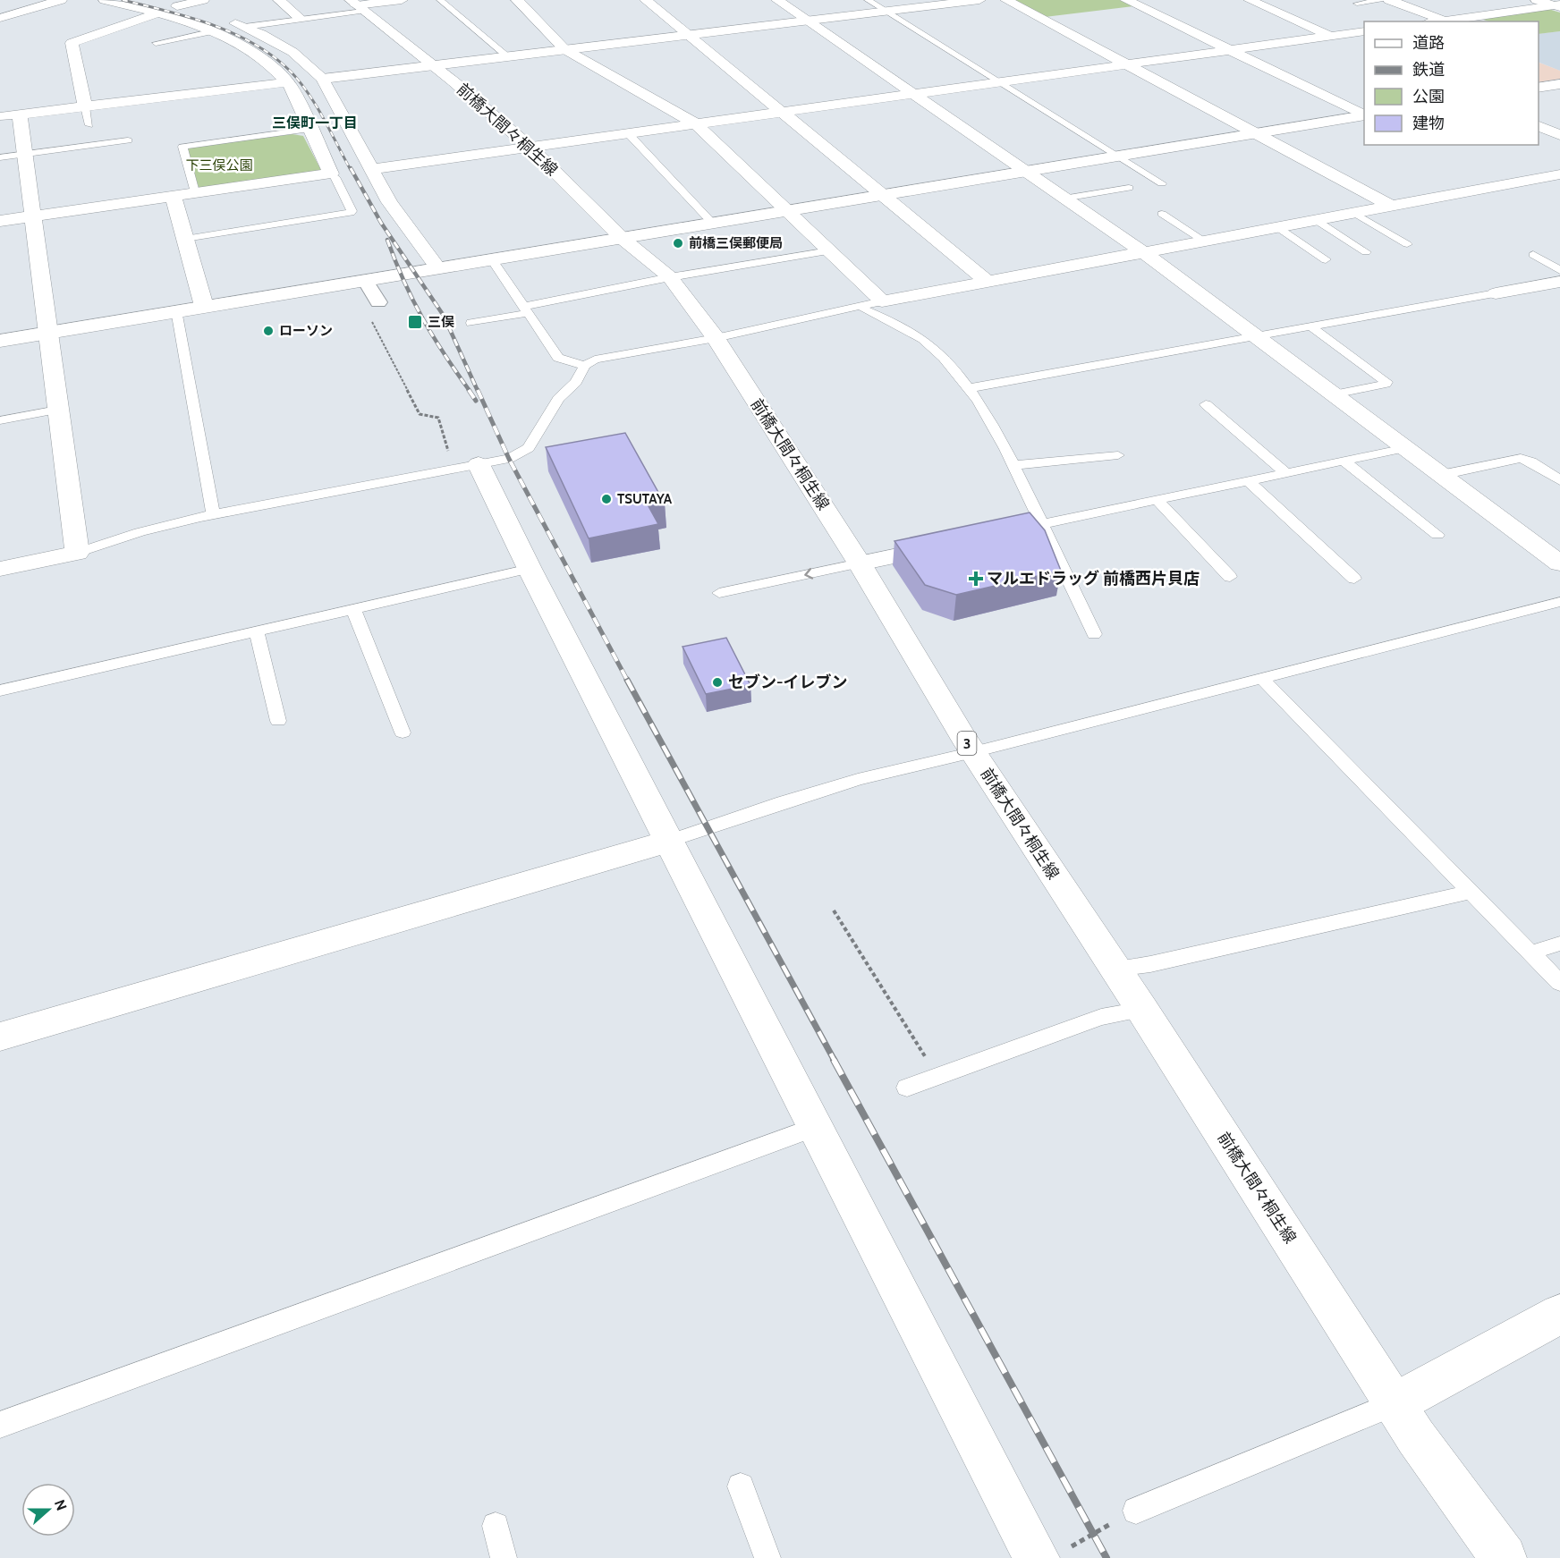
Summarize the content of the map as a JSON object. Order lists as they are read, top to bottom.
{
  "streets": {
    "street": ["前橋大間々桐生線", "3"]
  },
  "districts": ["三俣町一丁目"],
  "parks": ["下三俣公園"],
  "places": {
    "other": [
      "前橋三俣郵便局",
      "ローソン",
      "TSUTAYA",
      "セブン-イレブン"
    ],
    "transit": ["三俣"],
    "health": ["マルエドラッグ 前橋西片貝店"]
  },
  "legend": [
    "道路",
    "鉄道",
    "公園",
    "建物"
  ],
  "north": "right"
}
